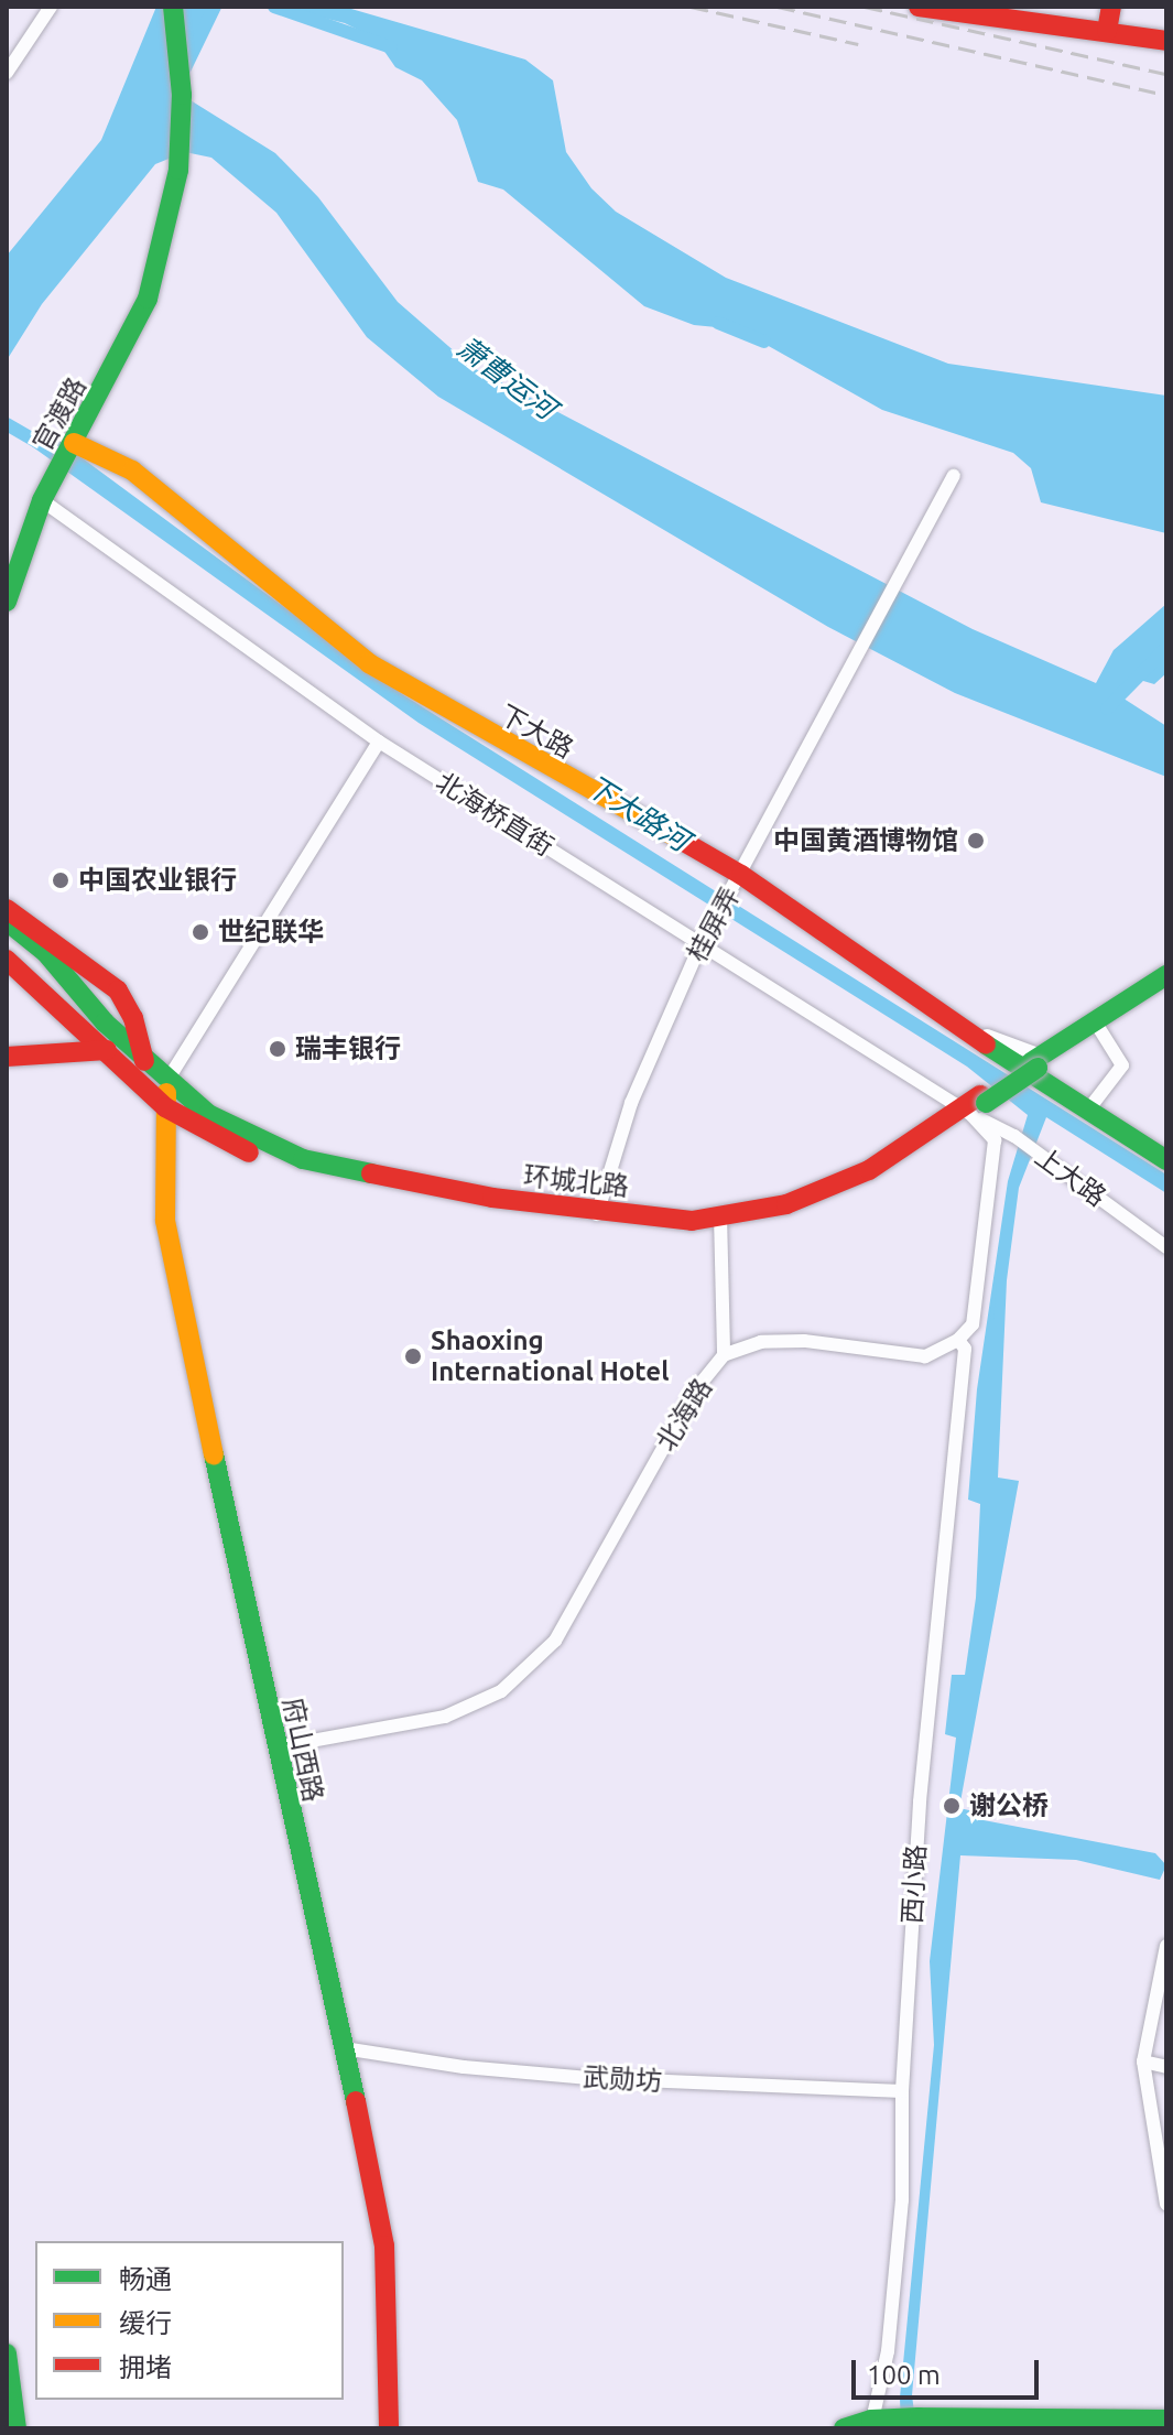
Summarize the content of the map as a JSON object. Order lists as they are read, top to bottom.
{
  "streets": {
    "street": [
      "官渡路",
      "下大路",
      "北海桥直街",
      "桂屏弄",
      "上大路",
      "环城北路",
      "北海路",
      "府山西路",
      "西小路",
      "武勋坊"
    ]
  },
  "crossings": [
    ["官渡路", "下大路"],
    ["官渡路", "北海桥直街"],
    ["下大路", "桂屏弄"],
    ["北海桥直街", "桂屏弄"],
    ["北海桥直街", "上大路"],
    ["北海桥直街", "环城北路"],
    ["桂屏弄", "环城北路"],
    ["上大路", "环城北路"],
    ["环城北路", "府山西路"],
    ["北海路", "府山西路"],
    ["北海路", "西小路"],
    ["府山西路", "武勋坊"],
    ["西小路", "武勋坊"]
  ],
  "water": ["萧曹运河", "下大路河"],
  "places": [
    "中国黄酒博物馆",
    "中国农业银行",
    "世纪联华",
    "瑞丰银行",
    "Shaoxing International Hotel",
    "谢公桥"
  ],
  "legend": ["畅通", "缓行", "拥堵"],
  "scale_bar": "100 m"
}
